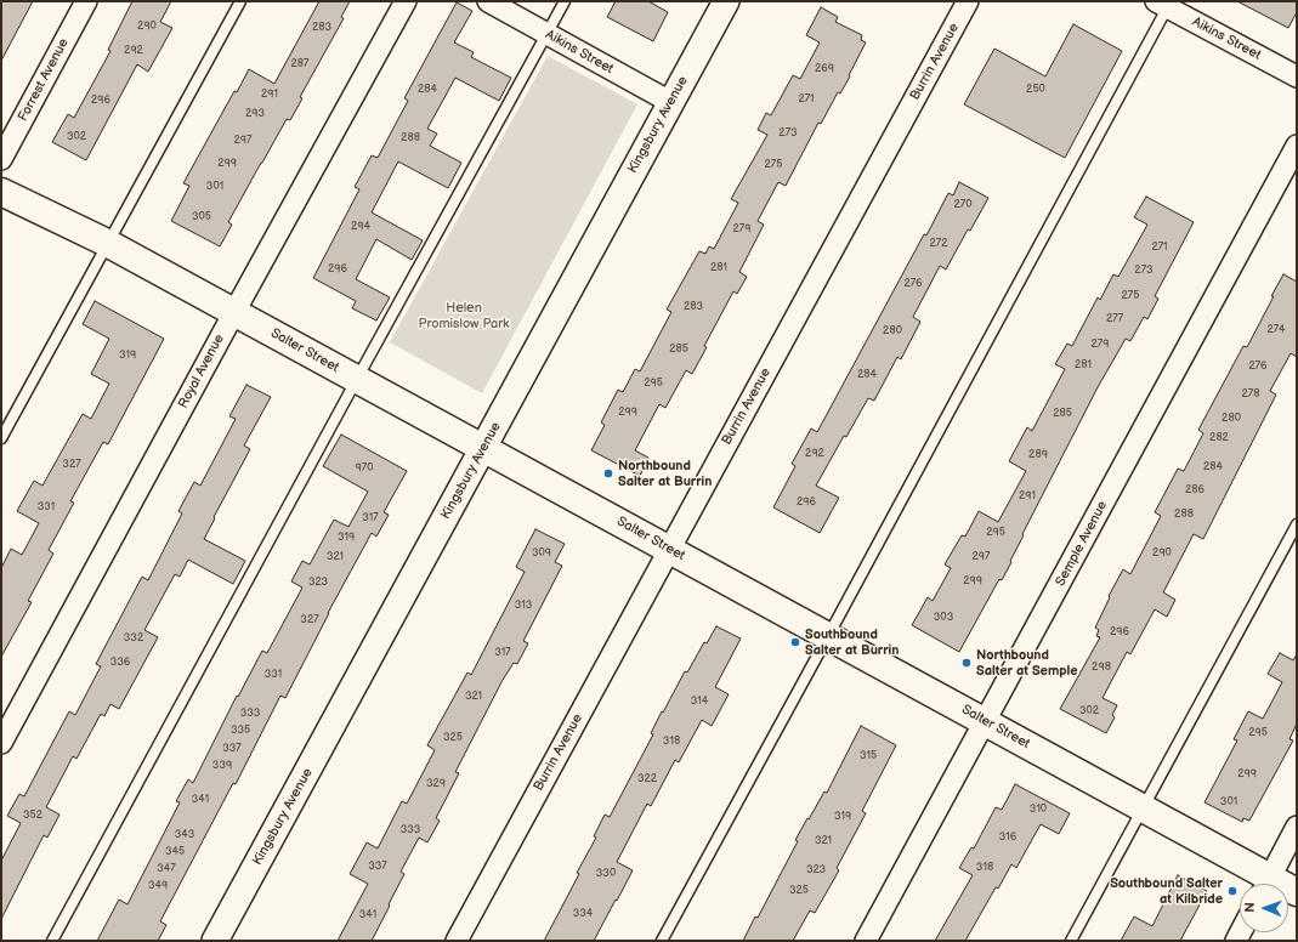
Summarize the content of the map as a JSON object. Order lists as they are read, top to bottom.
{
  "streets": {
    "main road": ["Salter Street"],
    "street": [
      "Aikins Street",
      "Burrin Avenue",
      "Forrest Avenue",
      "Kingsbury Avenue",
      "Royal Avenue",
      "Semple Avenue"
    ]
  },
  "crossings": [
    ["Aikins Street", "Kingsbury Avenue"],
    ["Burrin Avenue", "Salter Street"],
    ["Kingsbury Avenue", "Salter Street"],
    ["Salter Street", "Royal Avenue"],
    ["Salter Street", "Semple Avenue"]
  ],
  "parks": ["Helen Promislow Park"],
  "places": [
    "Northbound Salter at Burrin",
    "Southbound Salter at Burrin",
    "Northbound Salter at Semple",
    "Southbound Salter at Kilbride"
  ],
  "house_numbers": [
    "290",
    "283",
    "292",
    "287",
    "269",
    "284",
    "250",
    "291",
    "271",
    "296",
    "293",
    "273",
    "302",
    "288",
    "297",
    "299",
    "275",
    "301",
    "270",
    "305",
    "294",
    "279",
    "272",
    "271",
    "281",
    "296",
    "273",
    "276",
    "275",
    "283",
    "277",
    "274",
    "280",
    "279",
    "285",
    "319",
    "281",
    "276",
    "284",
    "295",
    "278",
    "299",
    "285",
    "280",
    "282",
    "292",
    "289",
    "327",
    "284",
    "970",
    "286",
    "291",
    "296",
    "331",
    "288",
    "317",
    "295",
    "319",
    "309",
    "290",
    "321",
    "297",
    "299",
    "323",
    "313",
    "303",
    "327",
    "296",
    "332",
    "317",
    "336",
    "298",
    "331",
    "321",
    "314",
    "302",
    "333",
    "335",
    "295",
    "325",
    "318",
    "337",
    "315",
    "339",
    "299",
    "322",
    "329",
    "341",
    "301",
    "310",
    "352",
    "319",
    "333",
    "343",
    "316",
    "321",
    "345",
    "337",
    "318",
    "347",
    "323",
    "330",
    "349",
    "325",
    "334",
    "341"
  ],
  "north": "left"
}
